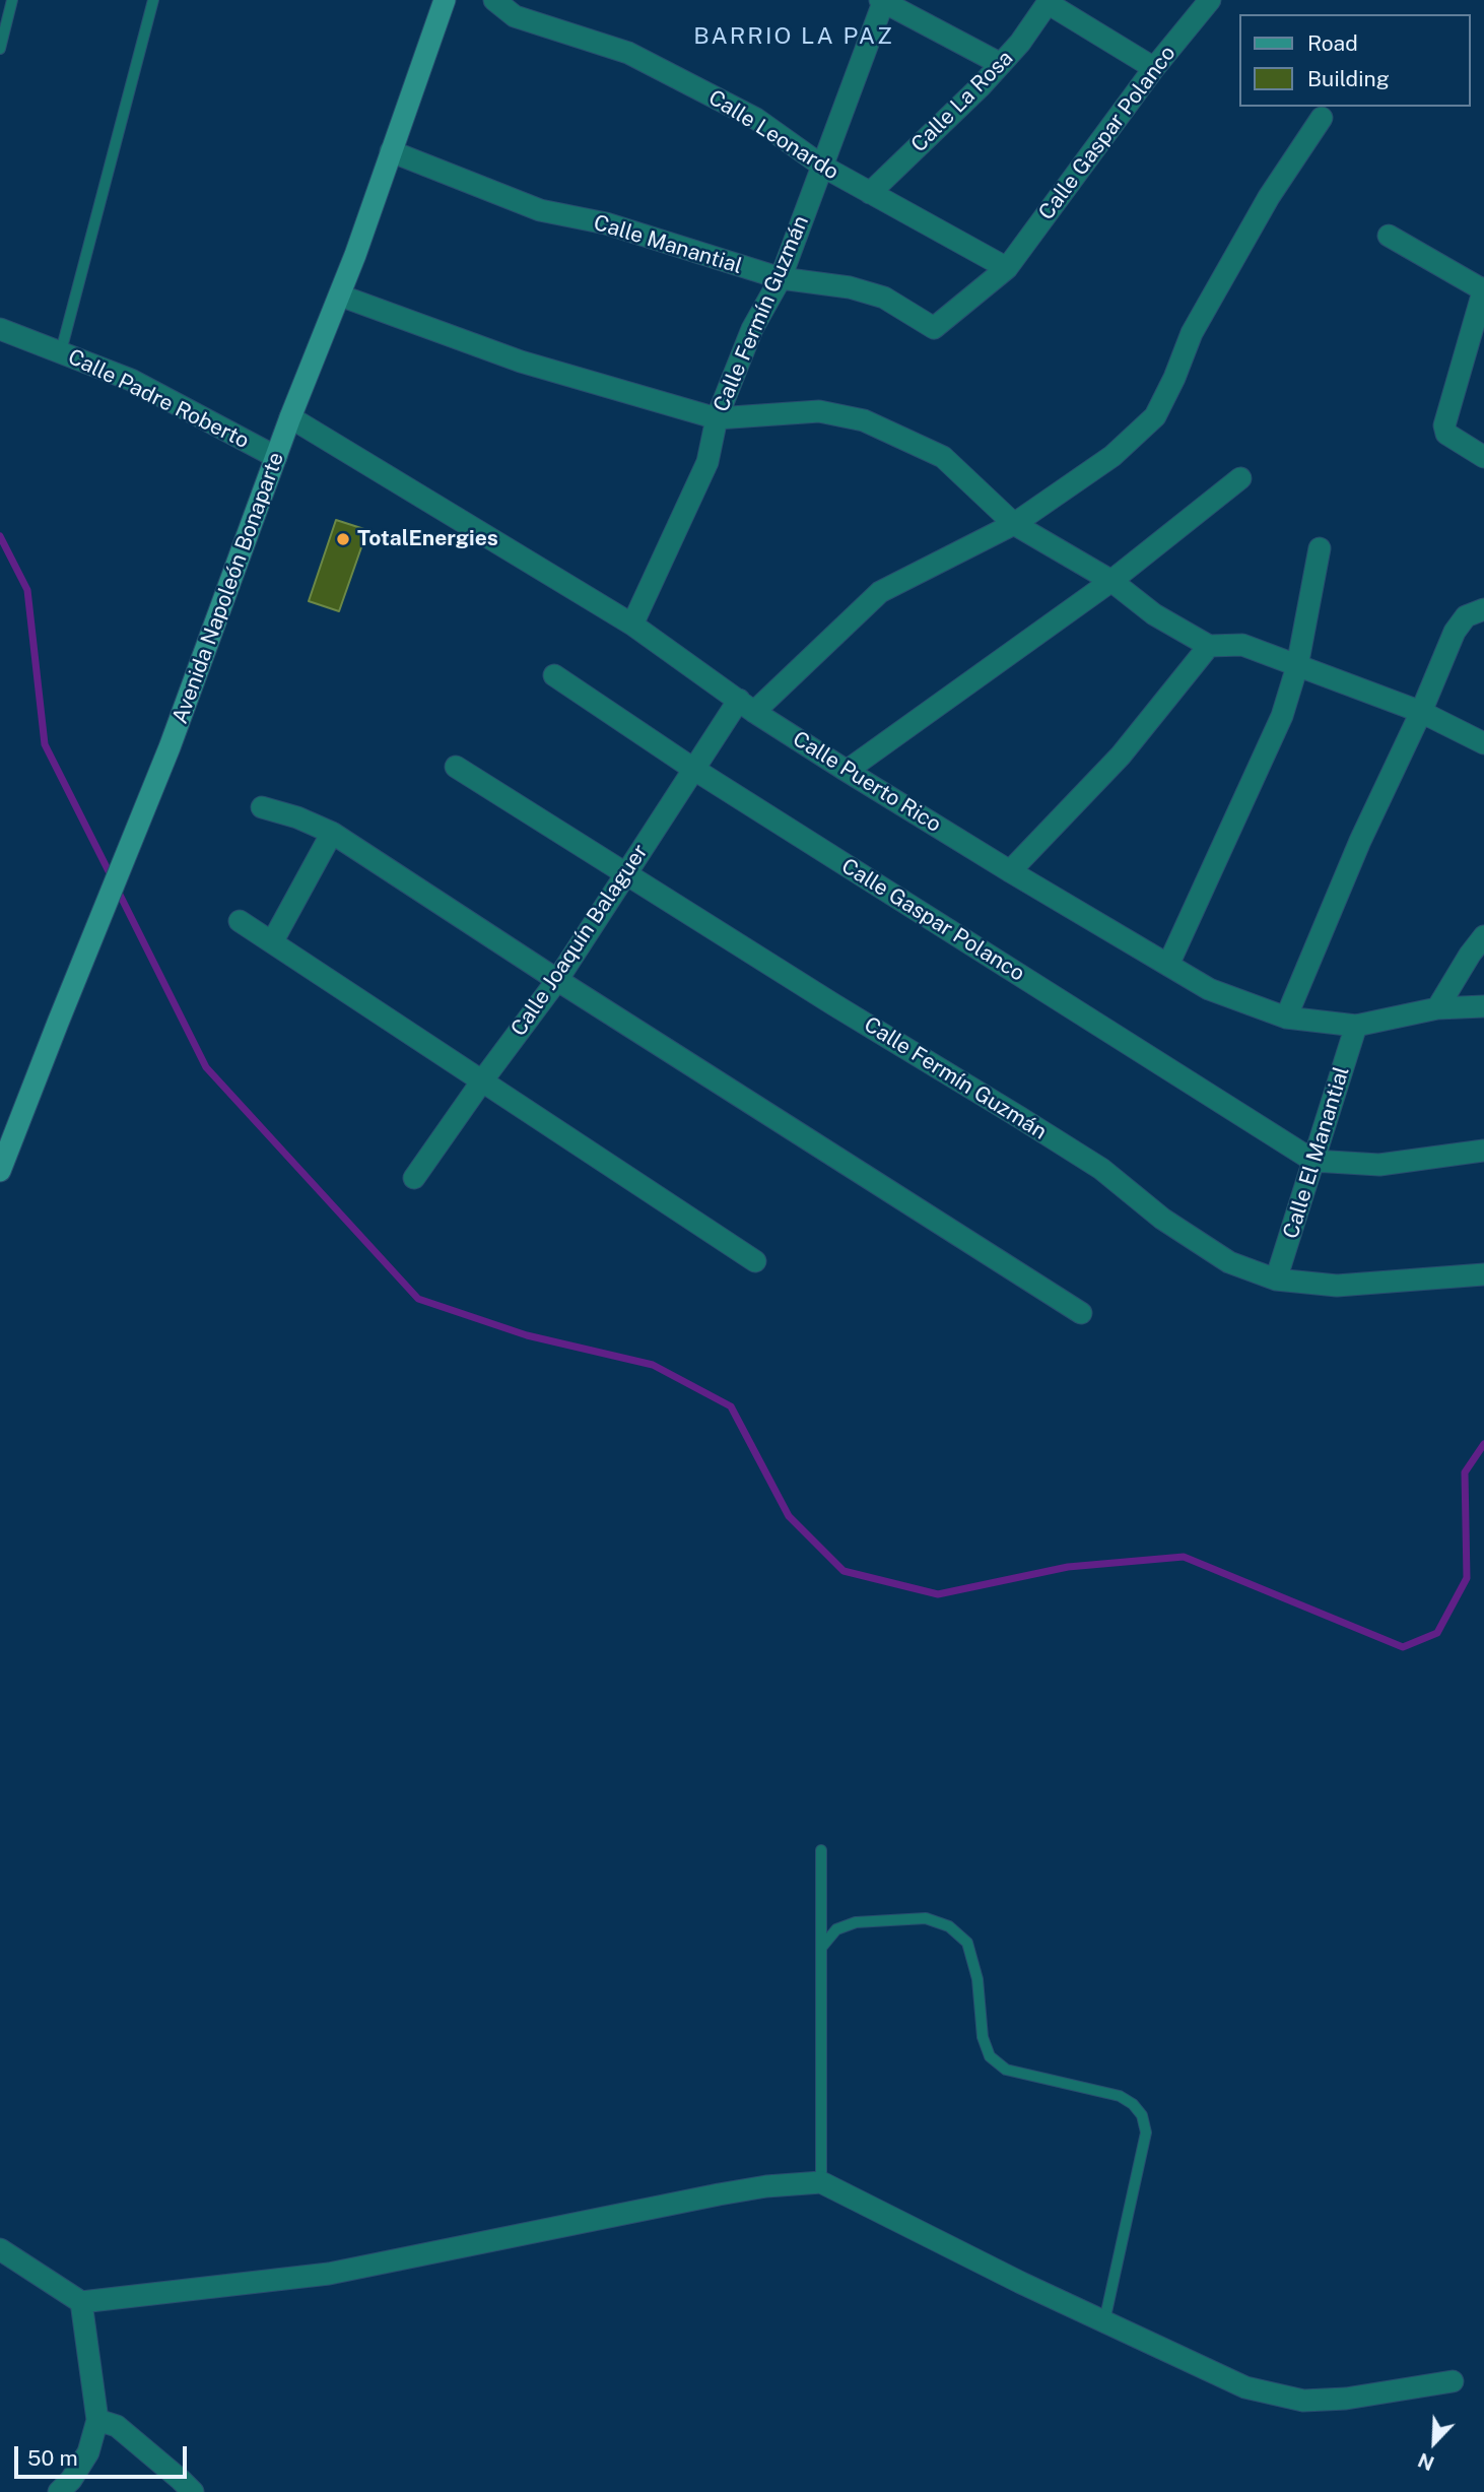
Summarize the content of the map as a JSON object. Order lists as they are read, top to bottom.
{
  "streets": {
    "main road": ["Avenida Napoleón Bonaparte"],
    "street": [
      "Calle La Rosa",
      "Calle Gaspar Polanco",
      "Calle Leonardo",
      "Calle Manantial",
      "Calle Fermín Guzmán",
      "Calle Padre Roberto",
      "Calle Puerto Rico",
      "Calle Joaquín Balaguer",
      "Calle El Manantial"
    ]
  },
  "crossings": [
    ["Calle La Rosa", "Calle Gaspar Polanco"],
    ["Calle La Rosa", "Calle Leonardo"],
    ["Calle Gaspar Polanco", "Calle Leonardo"],
    ["Calle Gaspar Polanco", "Calle Manantial"],
    ["Calle Gaspar Polanco", "Calle Joaquín Balaguer"],
    ["Calle Gaspar Polanco", "Calle El Manantial"],
    ["Calle Leonardo", "Calle Manantial"],
    ["Calle Leonardo", "Calle Fermín Guzmán"],
    ["Calle Manantial", "Calle Fermín Guzmán"],
    ["Calle Manantial", "Avenida Napoleón Bonaparte"],
    ["Calle Fermín Guzmán", "Calle Puerto Rico"],
    ["Calle Fermín Guzmán", "Calle Joaquín Balaguer"],
    ["Calle Fermín Guzmán", "Calle El Manantial"],
    ["Calle Padre Roberto", "Avenida Napoleón Bonaparte"],
    ["Avenida Napoleón Bonaparte", "Calle Puerto Rico"],
    ["Calle Puerto Rico", "Calle Joaquín Balaguer"],
    ["Calle Puerto Rico", "Calle El Manantial"]
  ],
  "districts": ["BARRIO LA PAZ"],
  "places": ["TotalEnergies"],
  "legend": ["Road", "Building"],
  "scale_bar": "50 m",
  "north": "bottom left"
}
